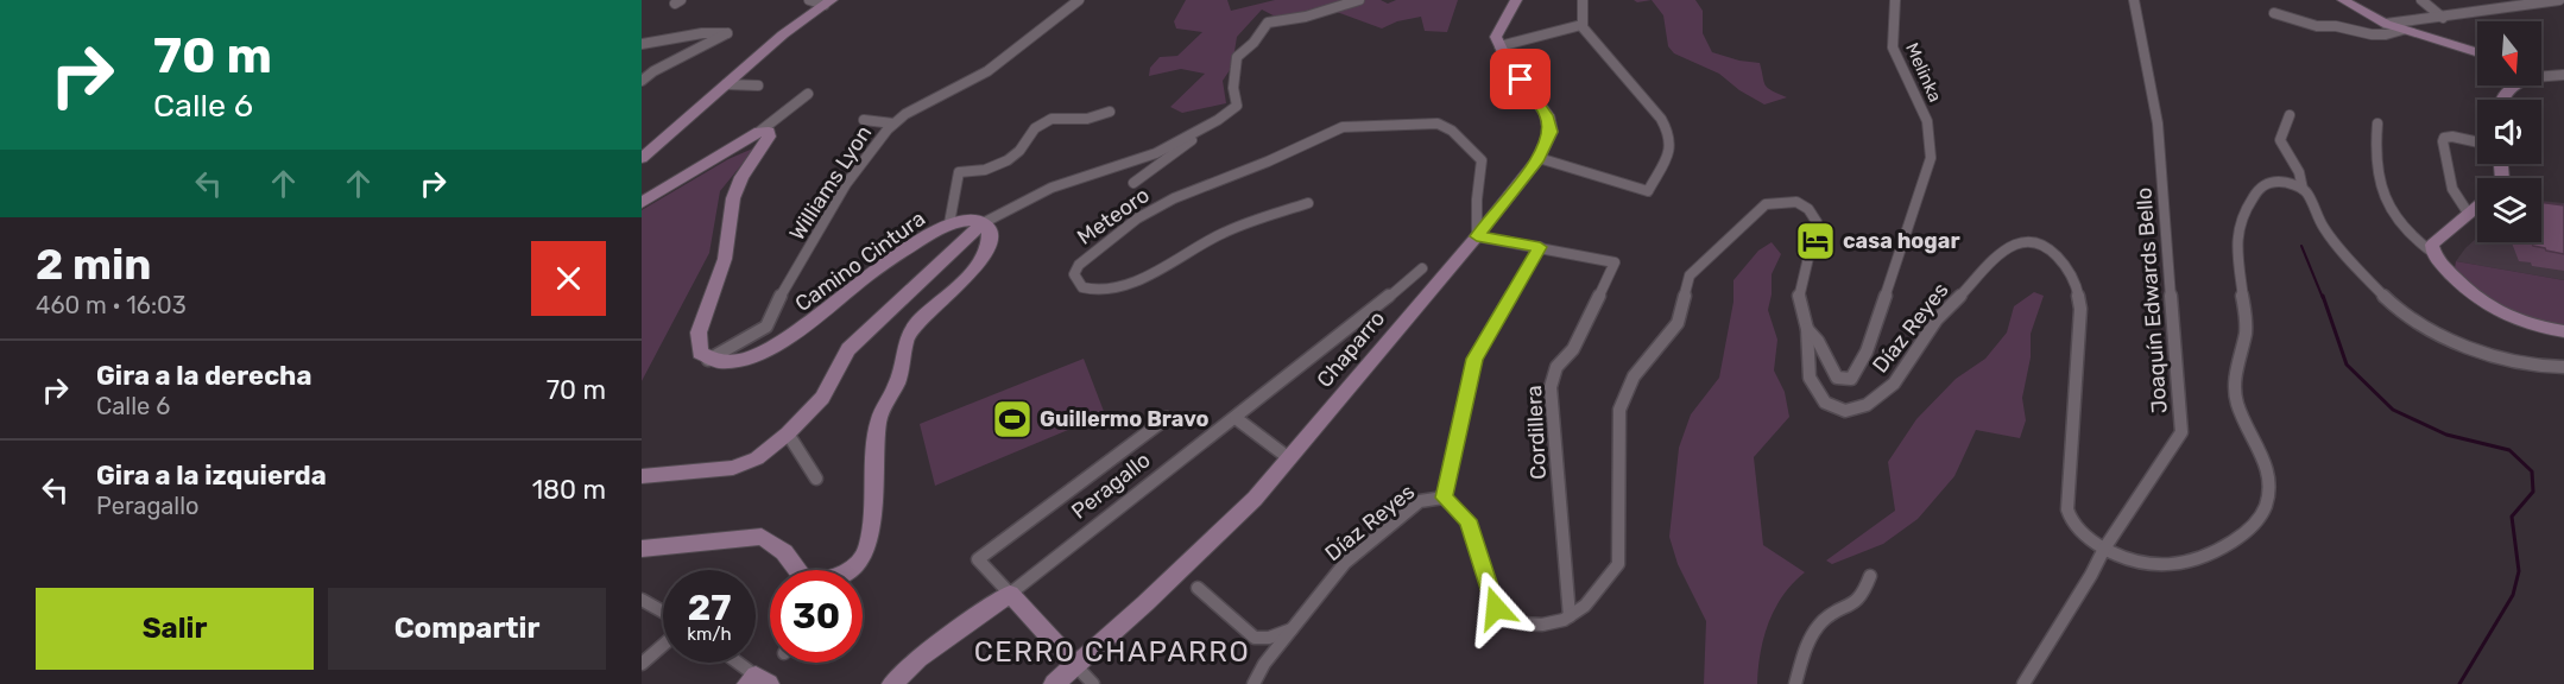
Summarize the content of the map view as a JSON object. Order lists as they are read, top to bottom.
{
  "streets": {
    "street": [
      "Melinka",
      "Williams Lyon",
      "Meteoro",
      "Camino Cintura",
      "Joaquín Edwards Bello",
      "Díaz Reyes",
      "Chaparro",
      "Cordillera",
      "Peragallo"
    ]
  },
  "crossings": [
    ["Melinka", "Díaz Reyes"],
    ["Williams Lyon", "Camino Cintura"],
    ["Meteoro", "Chaparro"],
    ["Joaquín Edwards Bello", "Díaz Reyes"],
    ["Díaz Reyes", "Cordillera"]
  ],
  "districts": ["CERRO CHAPARRO"],
  "places": {
    "hotel": ["casa hogar"],
    "sports": ["Guillermo Bravo"]
  },
  "north": "bottom",
  "page": {
    "turn": ["70 m", "Calle 6"],
    "heading": ["2 min", "460 m · 16:03"],
    "list": [
      {
        "name": "Gira a la derecha",
        "note": "Calle 6",
        "value": "70 m"
      },
      {
        "name": "Gira a la izquierda",
        "note": "Peragallo",
        "value": "180 m"
      }
    ],
    "speed": "27 km/h",
    "limit": "30",
    "buttons": ["Salir", "Compartir"]
  }
}
